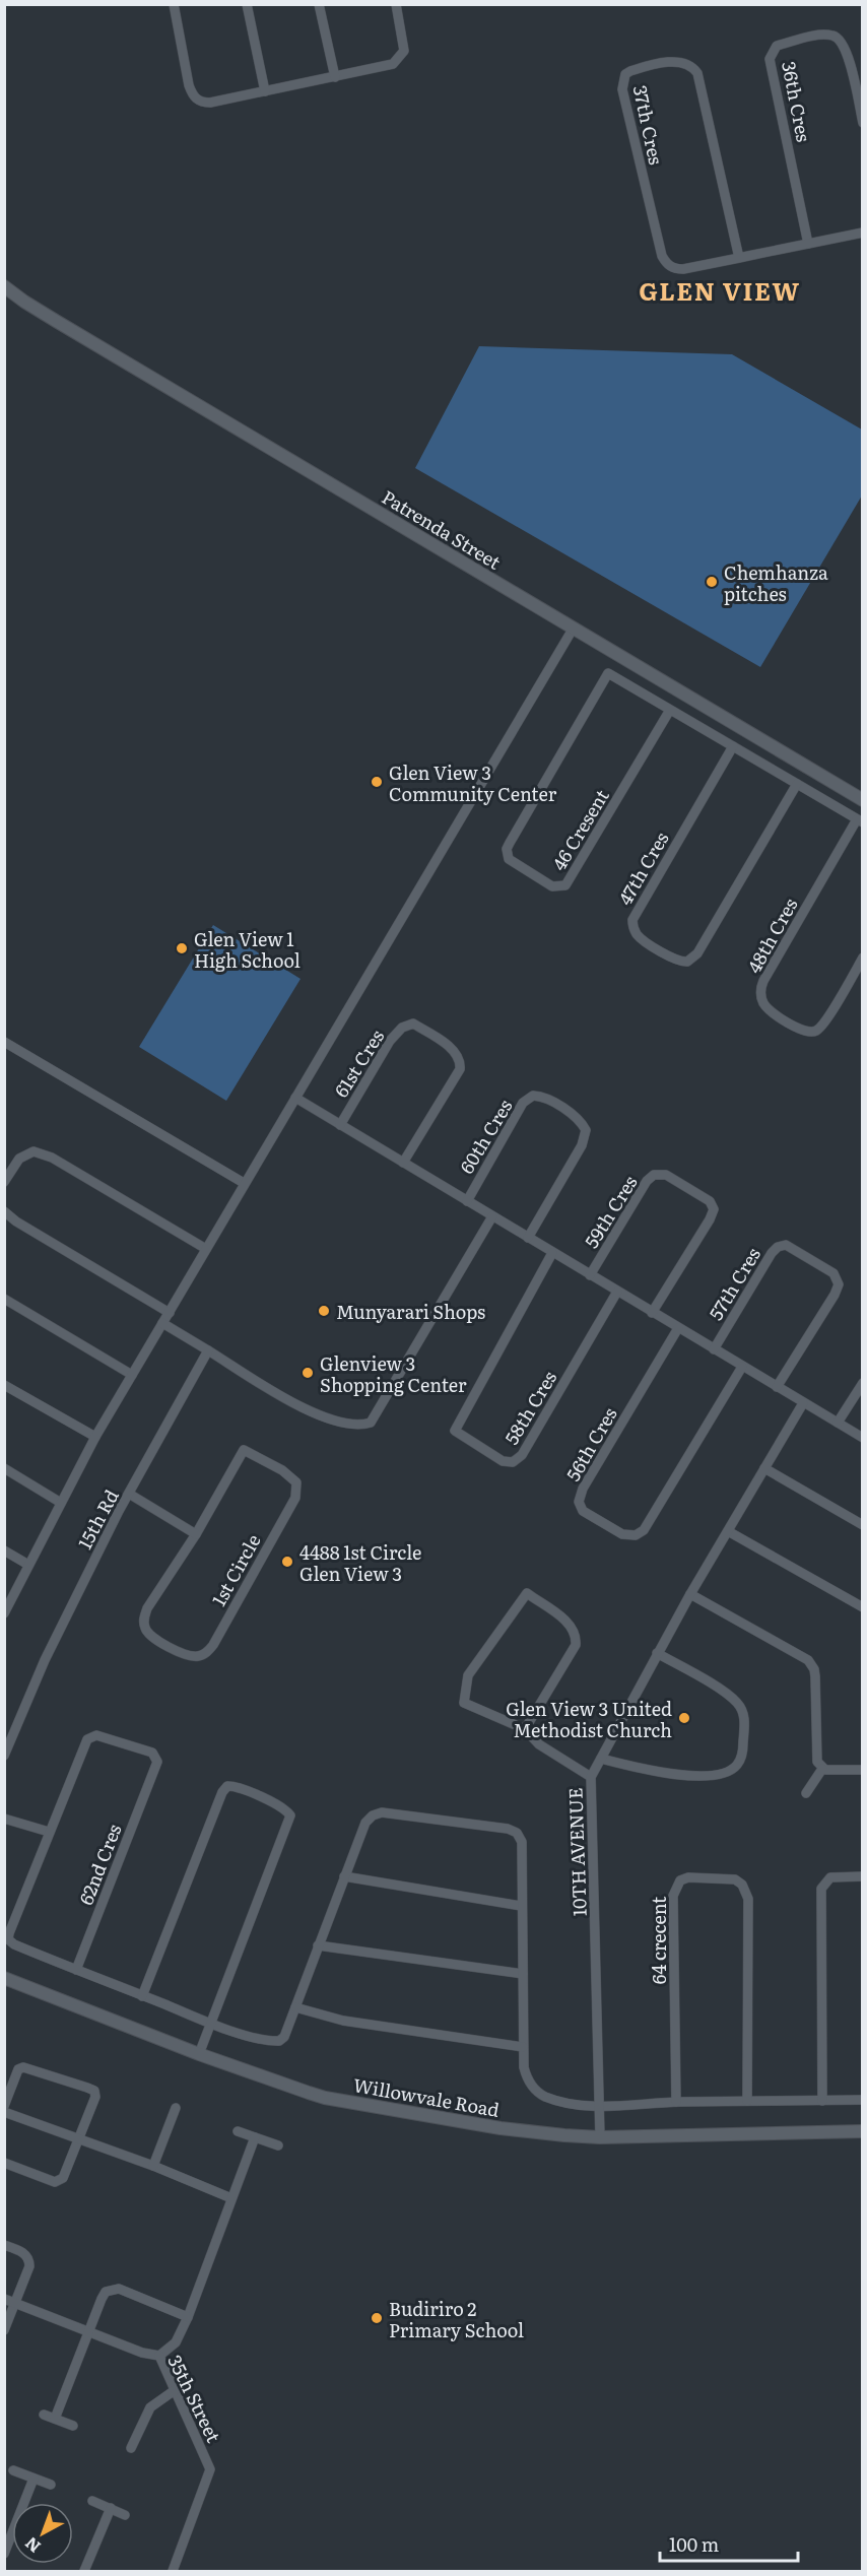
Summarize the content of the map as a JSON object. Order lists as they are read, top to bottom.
{
  "streets": {
    "street": [
      "36th Cres",
      "37th Cres",
      "Patrenda Street",
      "46 Cresent",
      "47th Cres",
      "48th Cres",
      "61st Cres",
      "60th Cres",
      "59th Cres",
      "57th Cres",
      "58th Cres",
      "56th Cres",
      "15th Rd",
      "1st Circle",
      "10TH AVENUE",
      "62nd Cres",
      "64 crecent",
      "Willowvale Road",
      "35th Street"
    ]
  },
  "crossings": [
    ["10TH AVENUE", "Willowvale Road"]
  ],
  "districts": ["GLEN VIEW"],
  "places": [
    "Chemhanza pitches",
    "Glen View 3 Community Center",
    "Glen View 1 High School",
    "Munyarari Shops",
    "Glenview 3 Shopping Center",
    "4488 1st Circle Glen View 3",
    "Glen View 3 United Methodist Church",
    "Budiriro 2 Primary School"
  ],
  "scale_bar": "100 m",
  "north": "bottom left"
}
